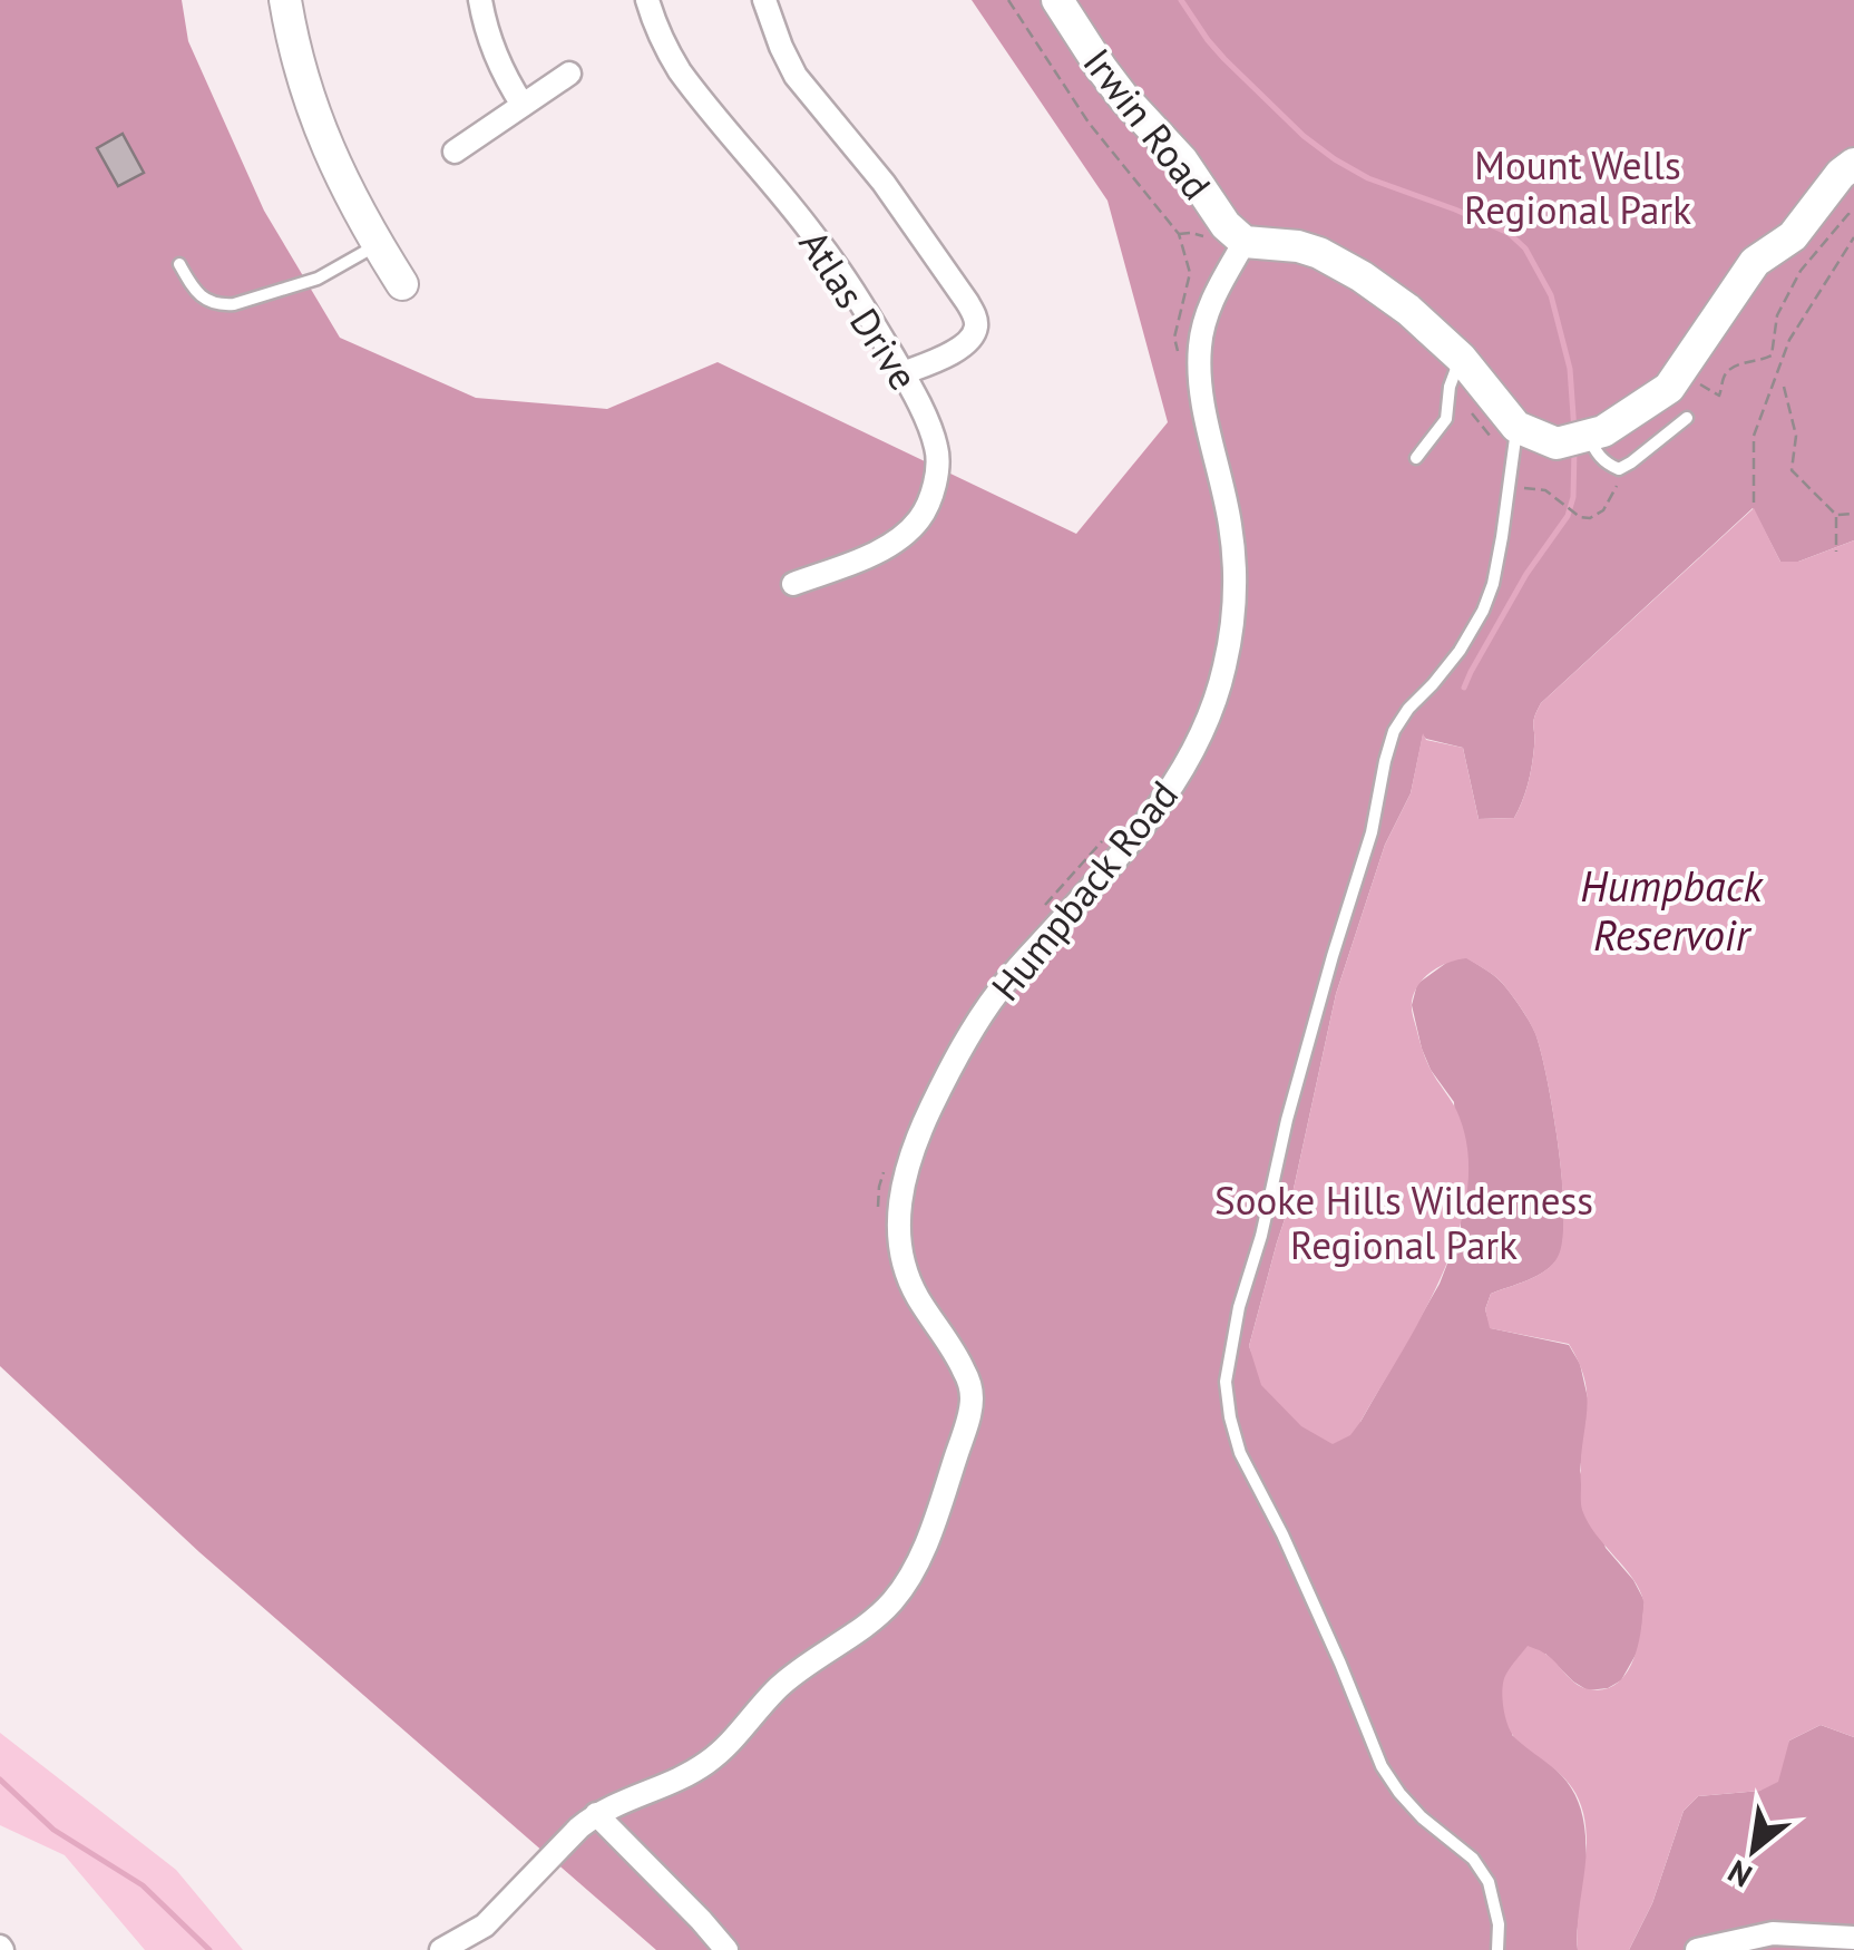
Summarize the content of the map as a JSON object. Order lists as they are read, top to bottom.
{
  "streets": {
    "street": ["Irwin Road", "Atlas Drive", "Humpback Road"]
  },
  "crossings": [
    ["Irwin Road", "Humpback Road"]
  ],
  "water": ["Humpback Reservoir"],
  "parks": ["Mount Wells Regional Park", "Sooke Hills Wilderness Regional Park"],
  "north": "bottom left"
}
